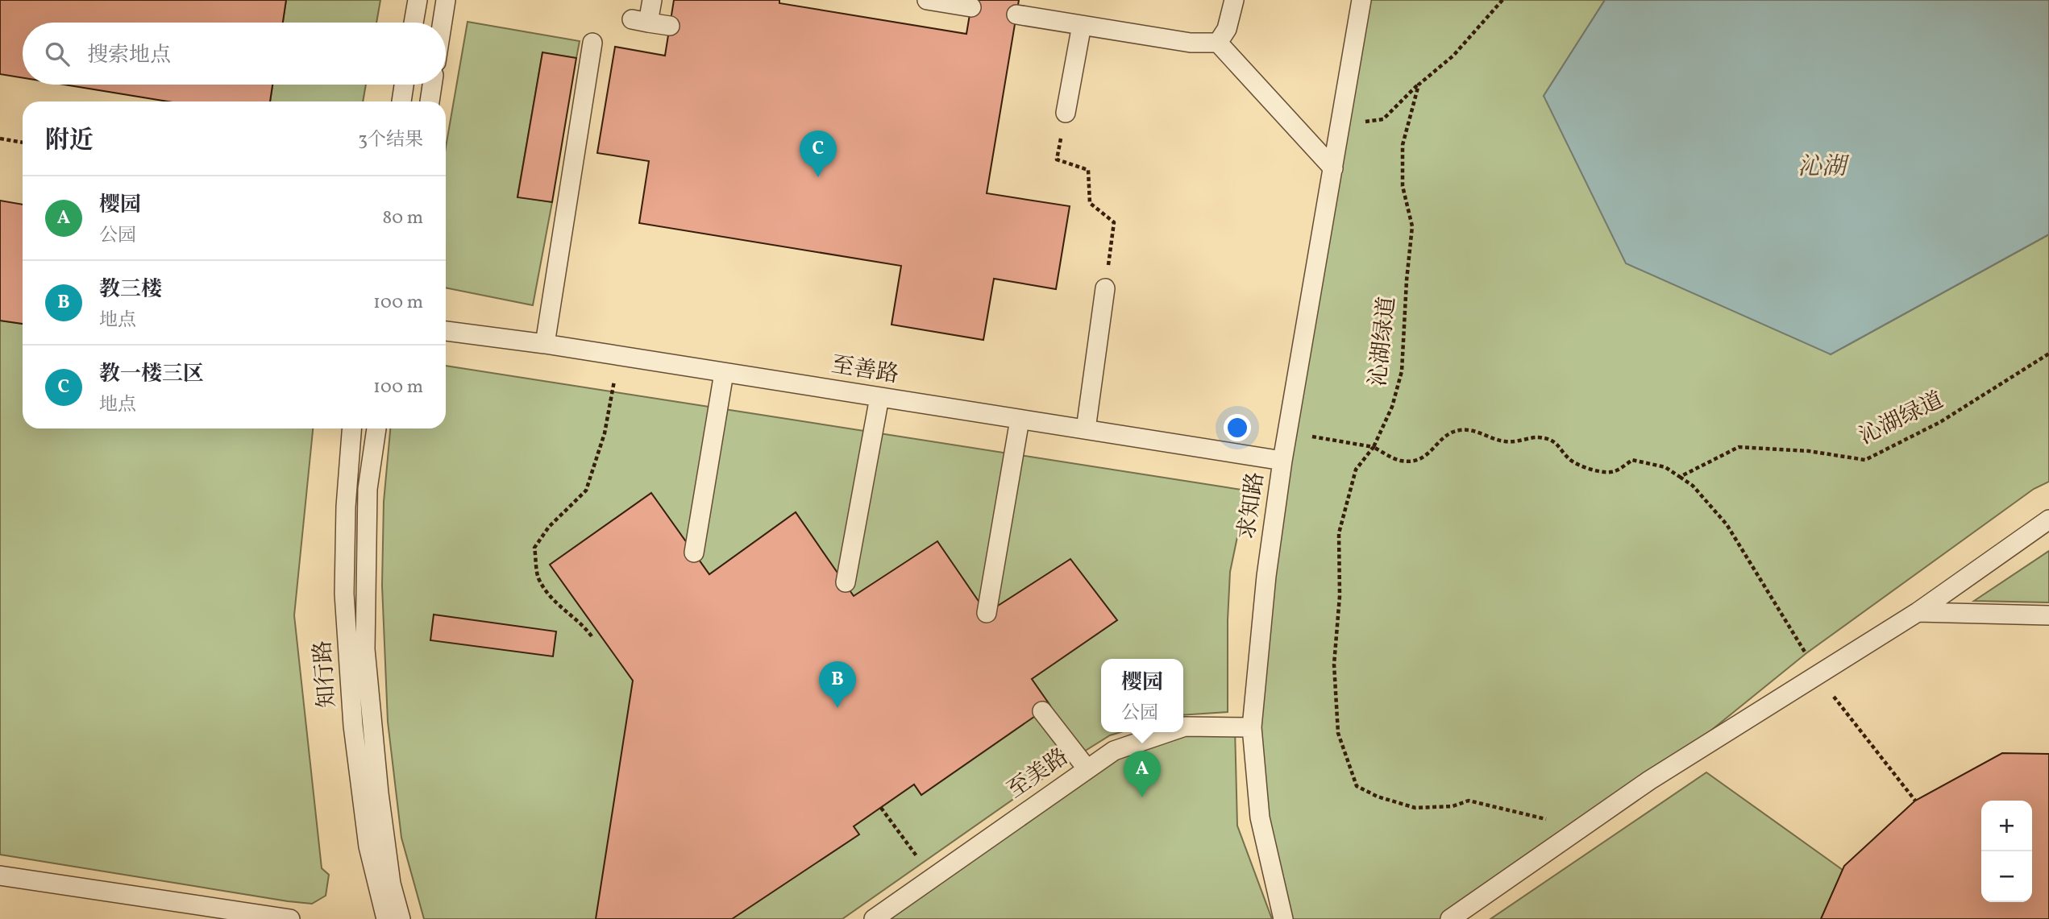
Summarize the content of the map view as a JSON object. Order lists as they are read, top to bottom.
{
  "streets": {
    "lane": [
      "至善路",
      "求知路",
      "知行路",
      "至美路"
    ],
    "path": ["沁湖绿道"]
  },
  "crossings": [
    ["至善路", "求知路"],
    ["求知路", "至美路"]
  ],
  "water": ["沁湖"],
  "page": {
    "search": "搜索地点",
    "heading": ["附近", "3个结果"],
    "pins": ["C", "B", "A"],
    "list": [
      {
        "mark": "A",
        "name": "樱园",
        "note": "公园",
        "value": "80 m"
      },
      {
        "mark": "B",
        "name": "教三楼",
        "note": "地点",
        "value": "100 m"
      },
      {
        "mark": "C",
        "name": "教一楼三区",
        "note": "地点",
        "value": "100 m"
      }
    ],
    "popup": ["樱园", "公园"],
    "map_buttons": ["+", "−"]
  }
}
